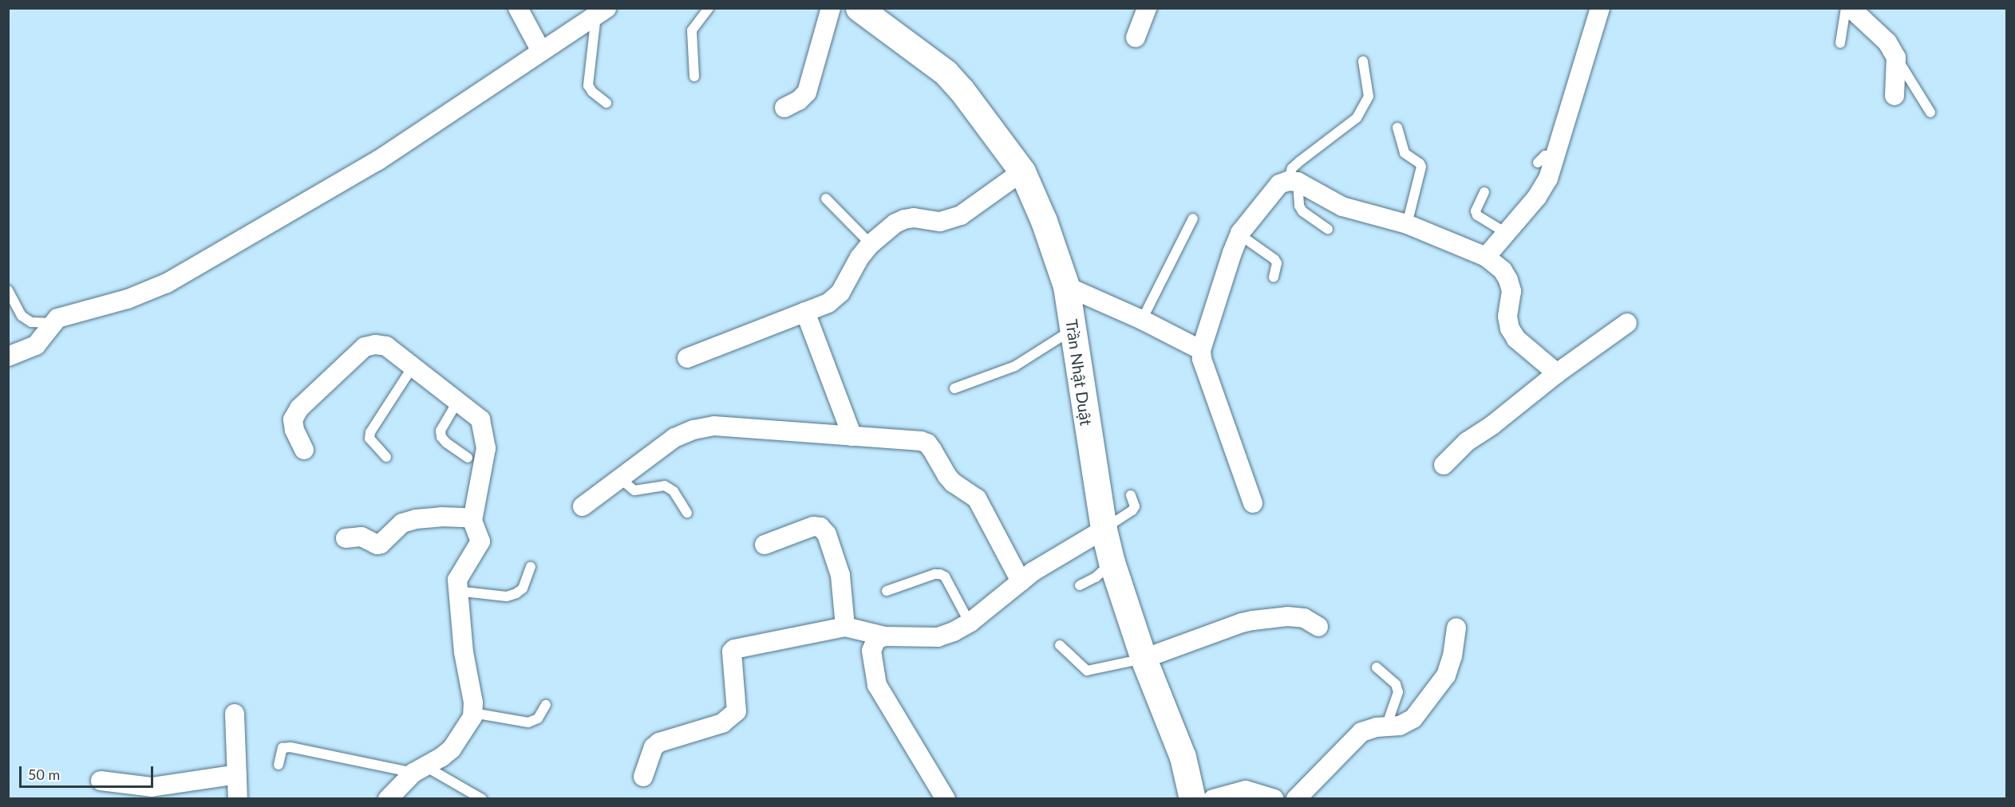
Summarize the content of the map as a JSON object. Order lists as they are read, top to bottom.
{
  "streets": {
    "main road": ["Trần Nhật Duật"]
  },
  "scale_bar": "50 m"
}
